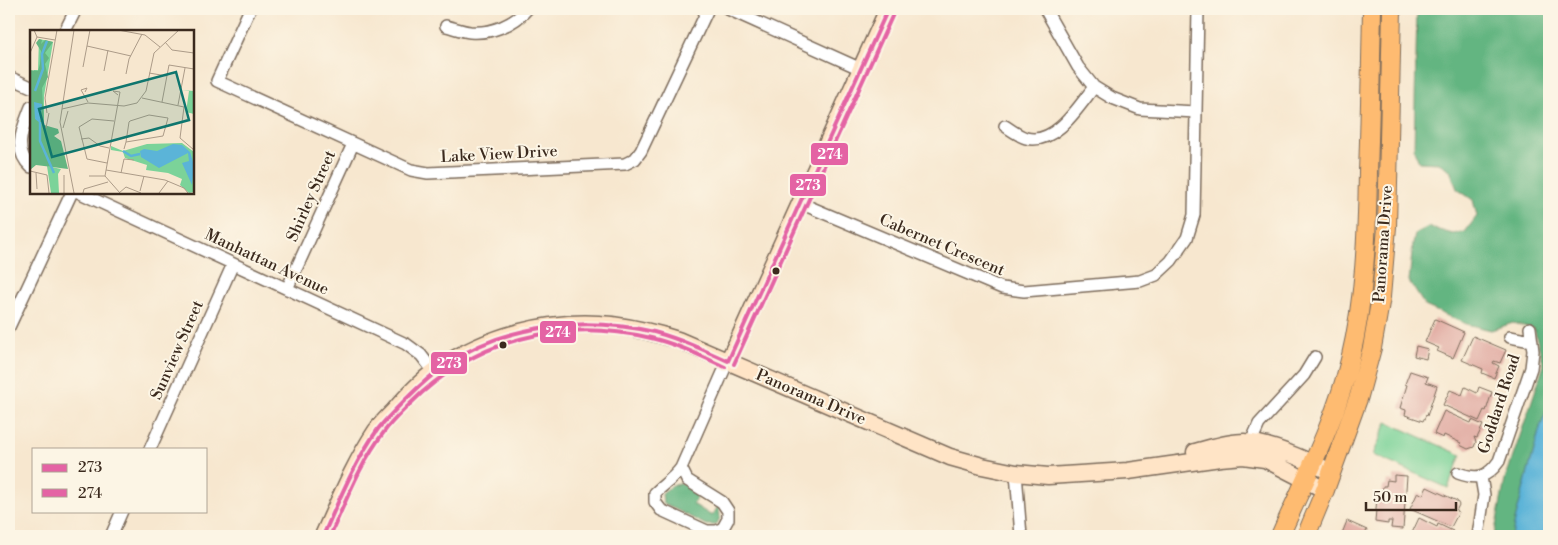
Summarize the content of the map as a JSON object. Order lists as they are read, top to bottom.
{
  "streets": {
    "main road": ["Panorama Drive"],
    "street": [
      "Lake View Drive",
      "Shirley Street",
      "Cabernet Crescent",
      "Manhattan Avenue",
      "Sunview Street",
      "Goddard Road"
    ]
  },
  "crossings": [
    ["Lake View Drive", "Shirley Street"],
    ["Shirley Street", "Manhattan Avenue"],
    ["Panorama Drive", "Manhattan Avenue"],
    ["Manhattan Avenue", "Sunview Street"]
  ],
  "lines": ["transit line 273", "transit line 274"],
  "legend": ["273", "274"],
  "scale_bar": "50 m"
}
